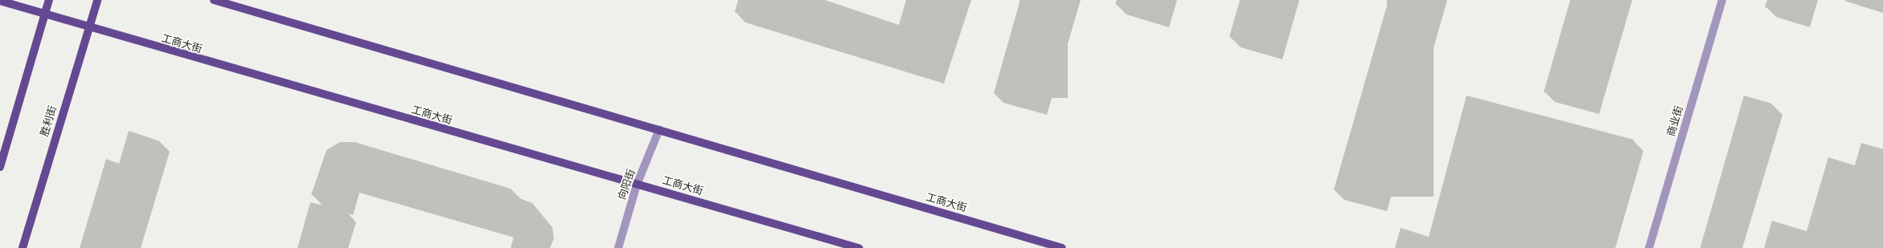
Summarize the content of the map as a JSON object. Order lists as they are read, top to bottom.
{
  "streets": {
    "main road": ["工商大街", "胜利街"],
    "street": ["商业街", "向阳街"]
  },
  "crossings": [
    ["工商大街", "胜利街"],
    ["工商大街", "向阳街"]
  ]
}
